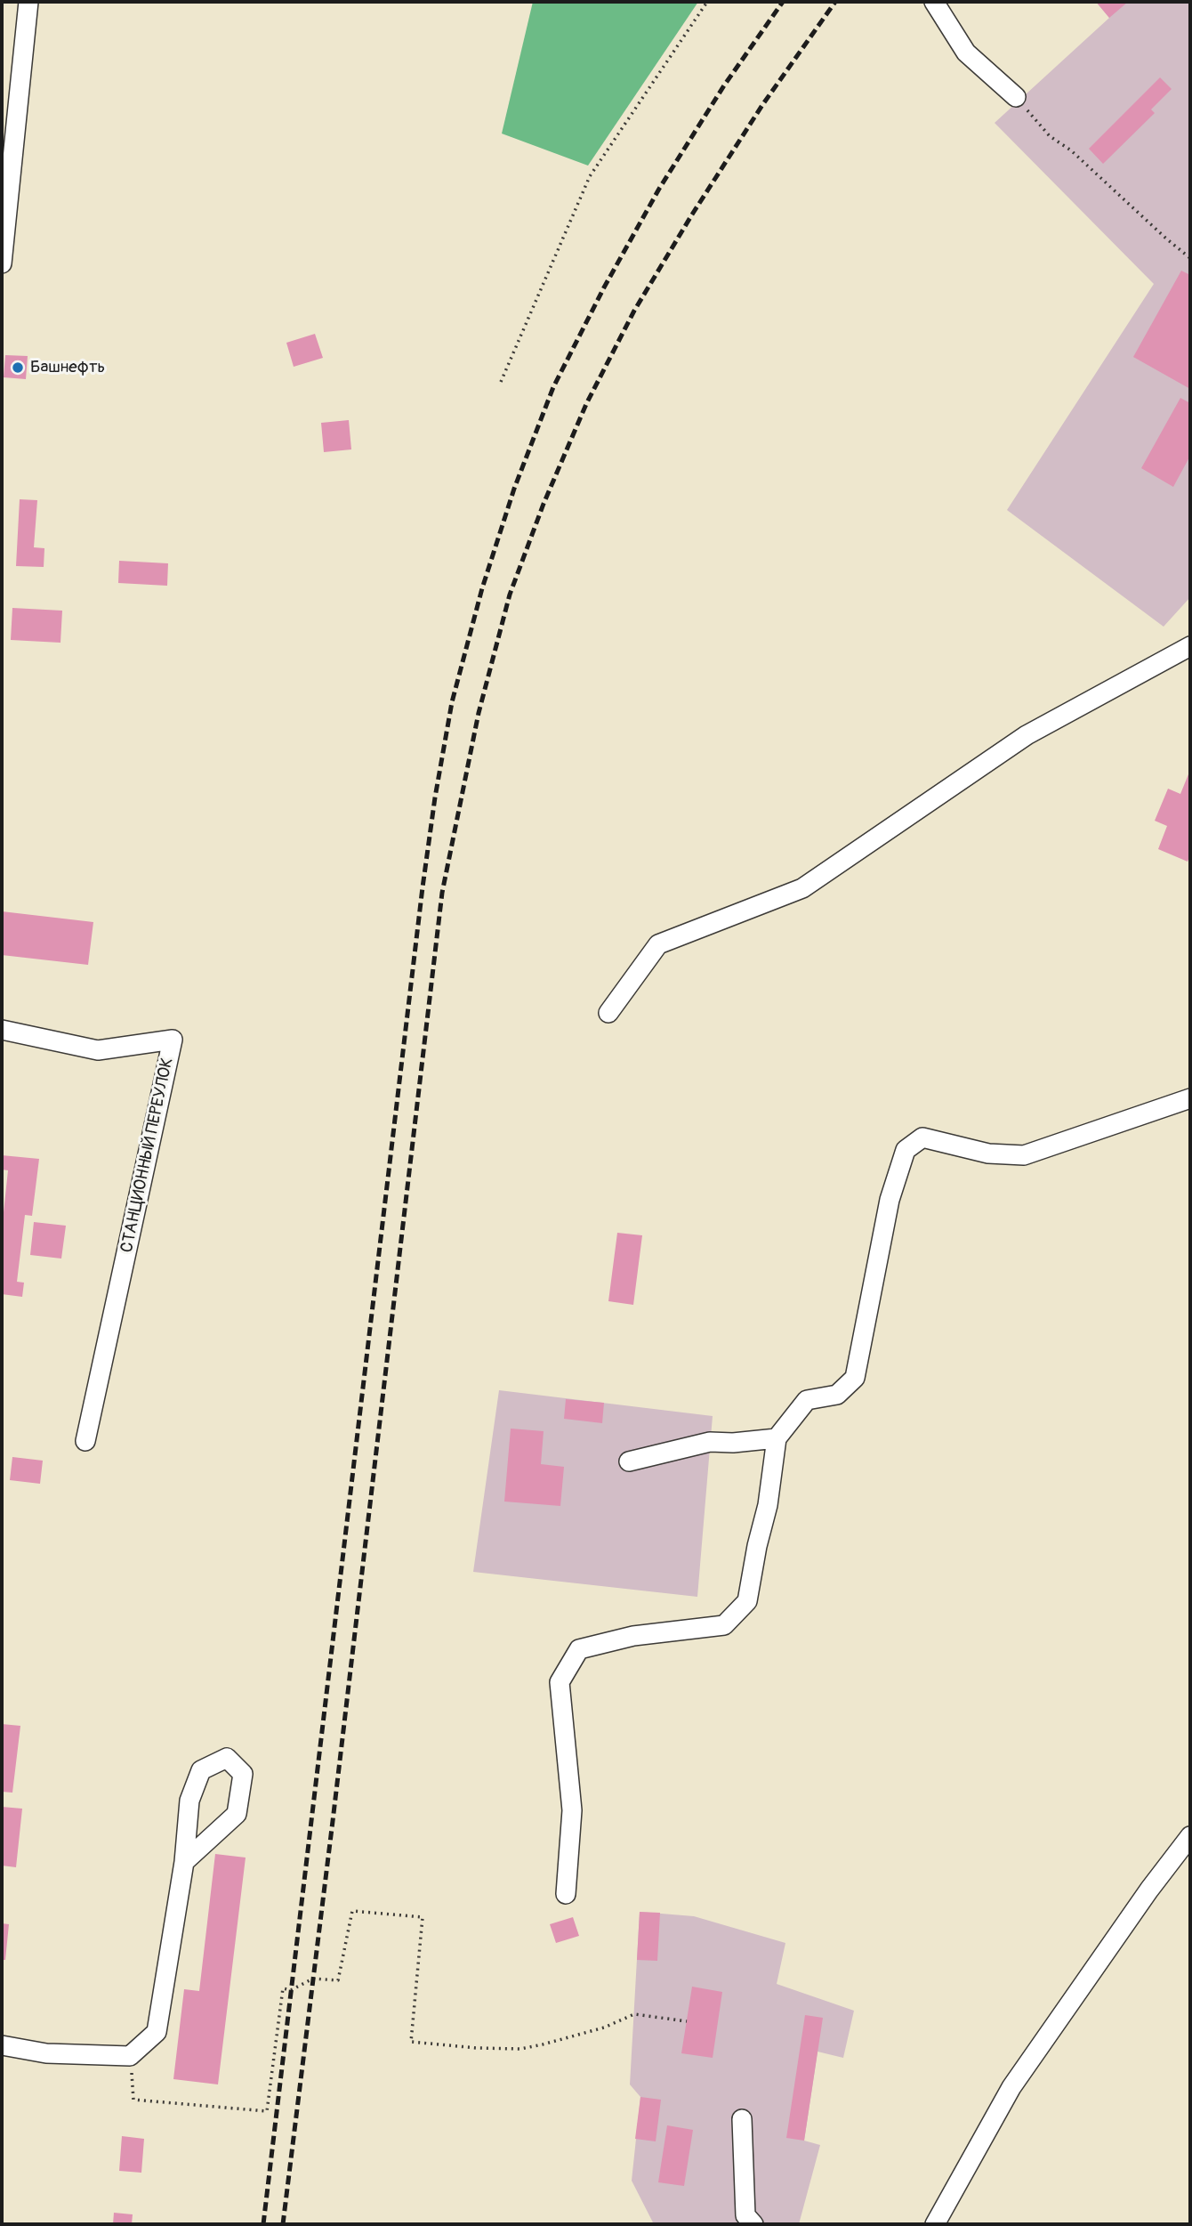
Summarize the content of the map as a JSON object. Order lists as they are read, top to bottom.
{
  "streets": {
    "street": ["СТАНЦИОННЫЙ ПЕРЕУЛОК"]
  },
  "places": ["Башнефть"]
}
